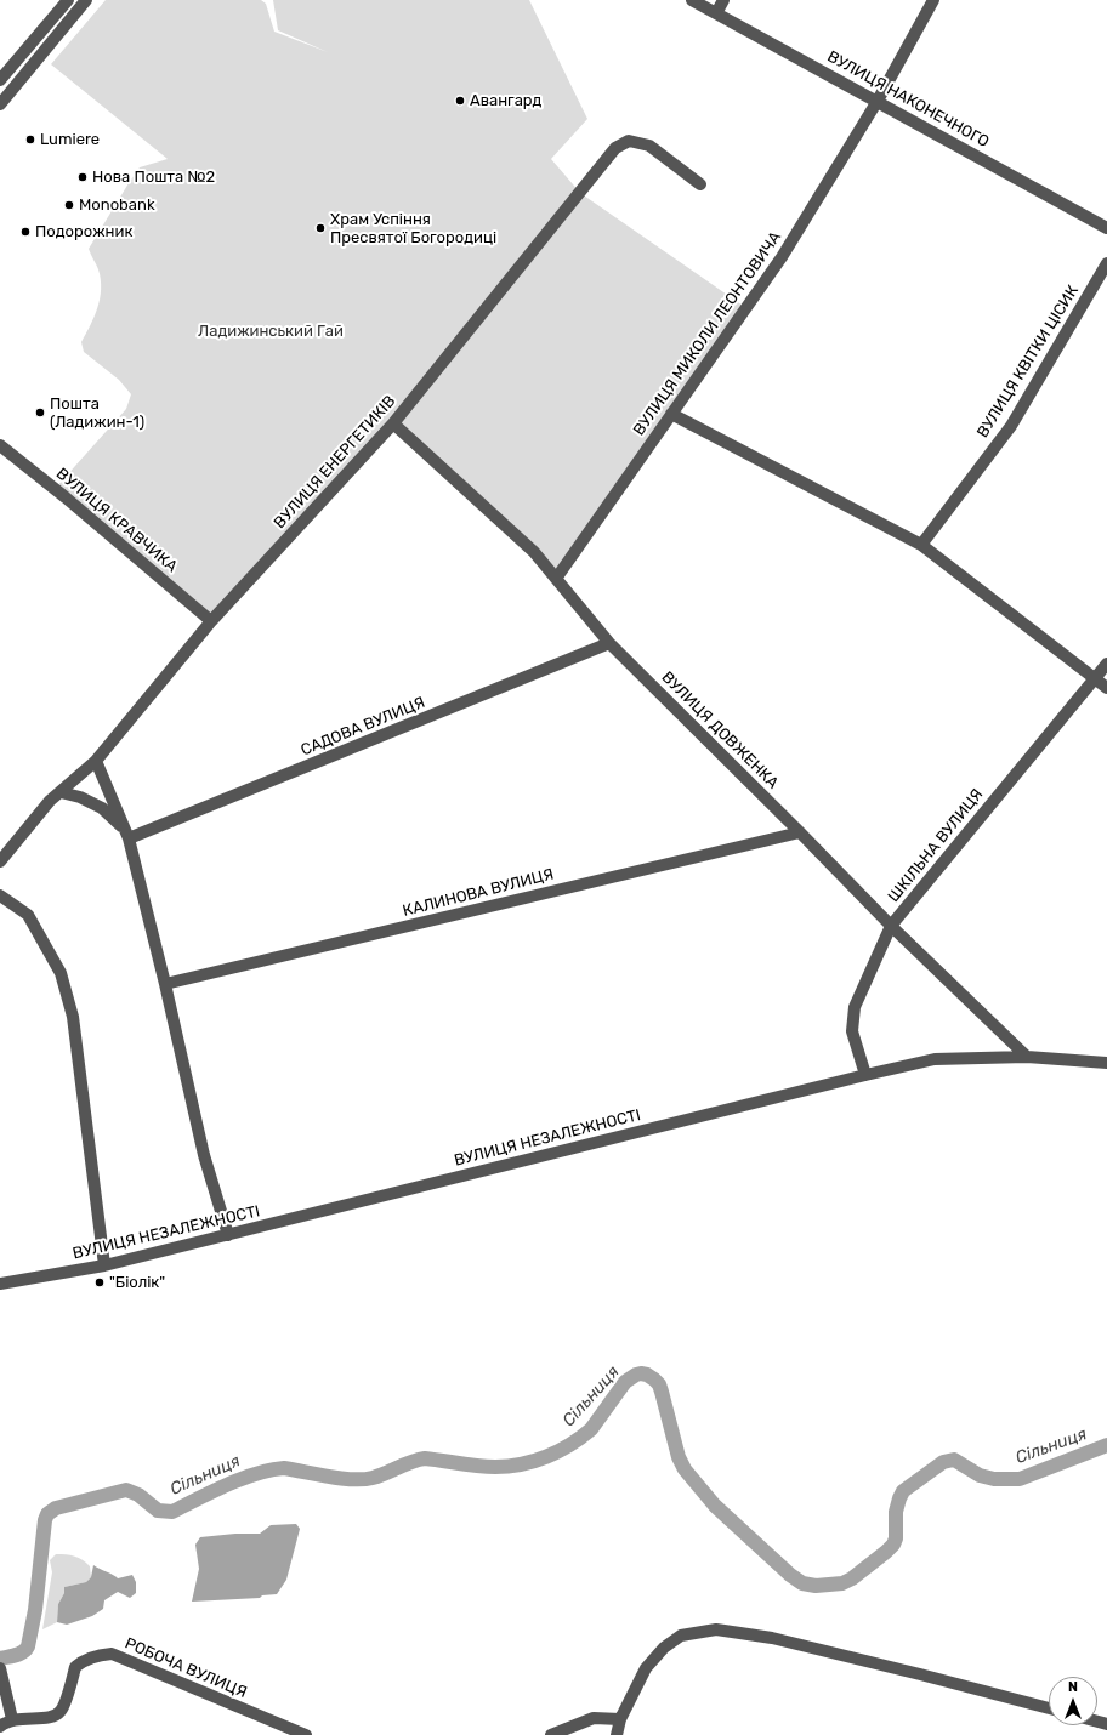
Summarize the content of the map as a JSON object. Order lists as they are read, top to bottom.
{
  "streets": {
    "street": [
      "ВУЛИЦЯ НАКОНЕЧНОГО",
      "ВУЛИЦЯ МИКОЛИ ЛЕОНТОВИЧА",
      "ВУЛИЦЯ КВІТКИ ЦІСИК",
      "ВУЛИЦЯ ЕНЕРГЕТИКІВ",
      "ВУЛИЦЯ КРАВЧИКА",
      "САДОВА ВУЛИЦЯ",
      "ВУЛИЦЯ ДОВЖЕНКА",
      "ШКІЛЬНА ВУЛИЦЯ",
      "КАЛИНОВА ВУЛИЦЯ",
      "ВУЛИЦЯ НЕЗАЛЕЖНОСТІ",
      "РОБОЧА ВУЛИЦЯ"
    ]
  },
  "crossings": [
    ["ВУЛИЦЯ НАКОНЕЧНОГО", "ВУЛИЦЯ МИКОЛИ ЛЕОНТОВИЧА"],
    ["ВУЛИЦЯ МИКОЛИ ЛЕОНТОВИЧА", "ВУЛИЦЯ ДОВЖЕНКА"],
    ["ВУЛИЦЯ ЕНЕРГЕТИКІВ", "ВУЛИЦЯ КРАВЧИКА"],
    ["ВУЛИЦЯ ЕНЕРГЕТИКІВ", "ВУЛИЦЯ ДОВЖЕНКА"],
    ["САДОВА ВУЛИЦЯ", "ВУЛИЦЯ ДОВЖЕНКА"],
    ["ВУЛИЦЯ ДОВЖЕНКА", "ШКІЛЬНА ВУЛИЦЯ"],
    ["ВУЛИЦЯ ДОВЖЕНКА", "КАЛИНОВА ВУЛИЦЯ"],
    ["ВУЛИЦЯ ДОВЖЕНКА", "ВУЛИЦЯ НЕЗАЛЕЖНОСТІ"],
    ["ШКІЛЬНА ВУЛИЦЯ", "ВУЛИЦЯ НЕЗАЛЕЖНОСТІ"]
  ],
  "water": ["Сільниця"],
  "parks": ["Ладижинський Гай"],
  "places": [
    "Авангард",
    "Lumiere",
    "Нова Пошта №2",
    "Monobank",
    "Храм Успіння Пресвятої Богородиці",
    "Подорожник",
    "Пошта (Ладижин-1)",
    "\"Біолік\""
  ],
  "north": "top"
}
